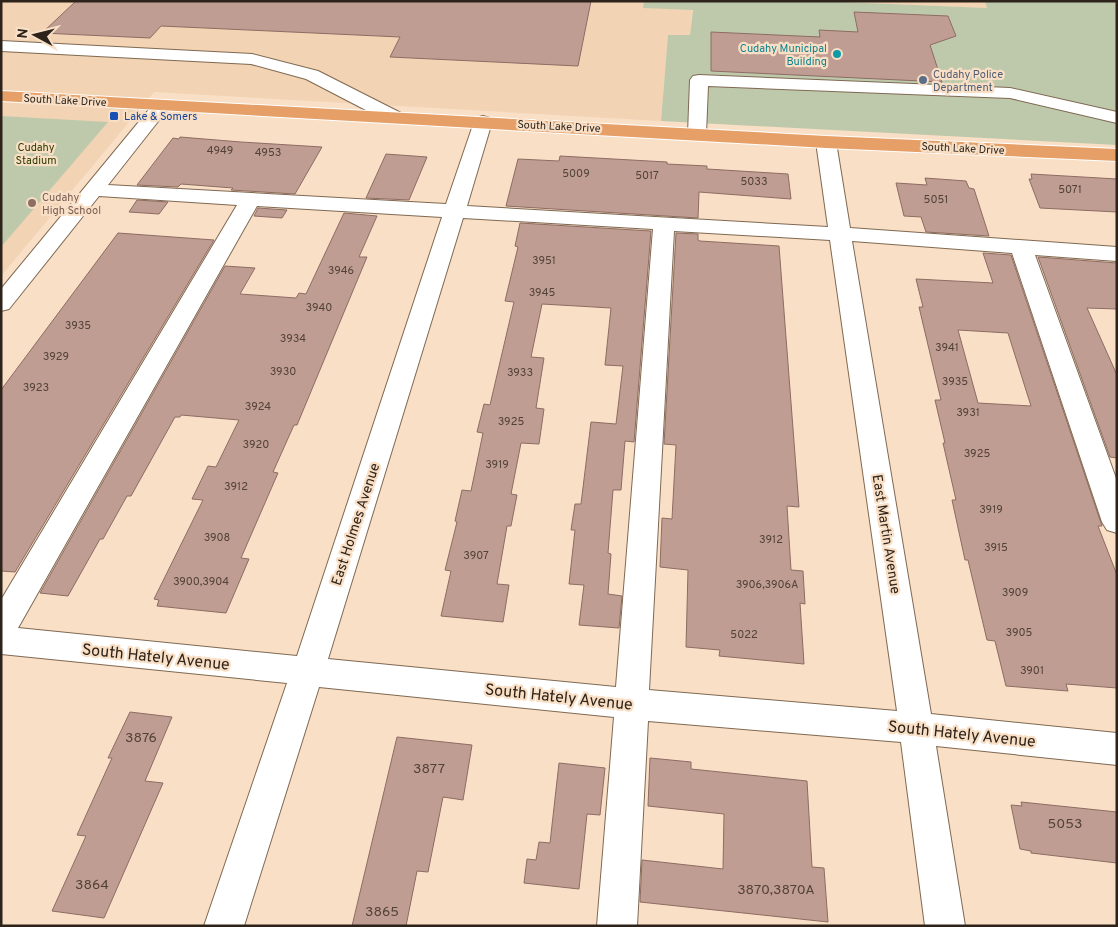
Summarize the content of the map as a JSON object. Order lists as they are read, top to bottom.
{
  "streets": {
    "main road": ["South Lake Drive"],
    "street": ["East Holmes Avenue", "East Martin Avenue", "South Hately Avenue"]
  },
  "crossings": [
    ["South Lake Drive", "East Holmes Avenue"],
    ["South Lake Drive", "East Martin Avenue"],
    ["East Holmes Avenue", "South Hately Avenue"],
    ["East Martin Avenue", "South Hately Avenue"]
  ],
  "parks": ["Cudahy Stadium"],
  "places": {
    "other": ["Cudahy Municipal Building", "Cudahy Police Department", "Cudahy High School"],
    "transit": ["Lake & Somers"]
  },
  "house_numbers": [
    "4949",
    "4953",
    "5009",
    "5017",
    "5033",
    "5071",
    "5051",
    "3951",
    "3946",
    "3945",
    "3940",
    "3935",
    "3934",
    "3941",
    "3929",
    "3930",
    "3933",
    "3935",
    "3923",
    "3924",
    "3931",
    "3925",
    "3920",
    "3925",
    "3919",
    "3912",
    "3919",
    "3908",
    "3912",
    "3915",
    "3907",
    "3900,3904",
    "3906,3906A",
    "3909",
    "3905",
    "5022",
    "3901",
    "3876",
    "3877",
    "5053",
    "3864",
    "3870,3870A",
    "3865"
  ],
  "north": "left"
}
